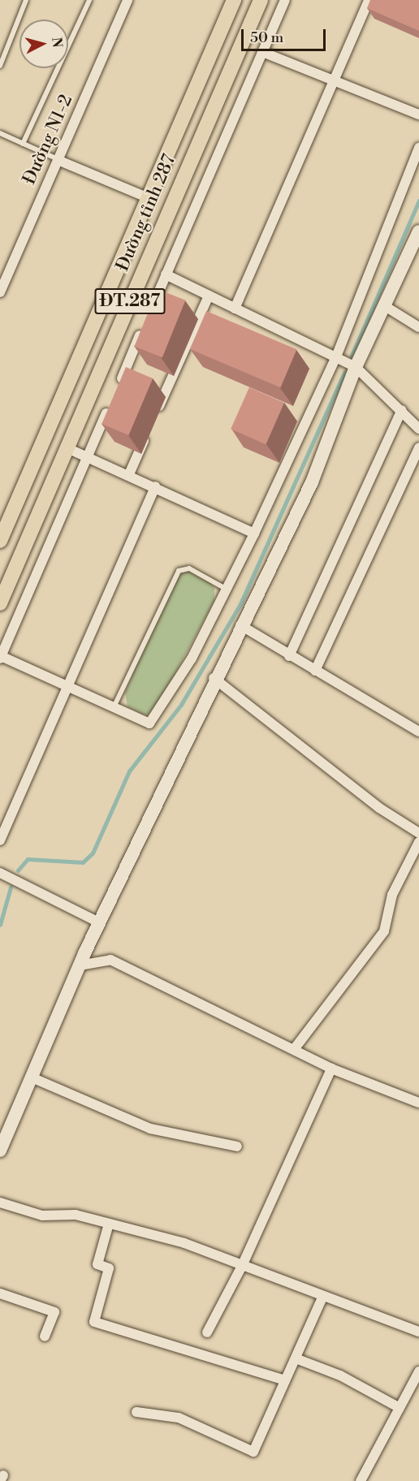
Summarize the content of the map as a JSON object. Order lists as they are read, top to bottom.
{
  "streets": {
    "main road": ["Đường tỉnh 287", "ĐT.287"],
    "street": ["Đường N1-2"]
  },
  "scale_bar": "50 m",
  "north": "right"
}
